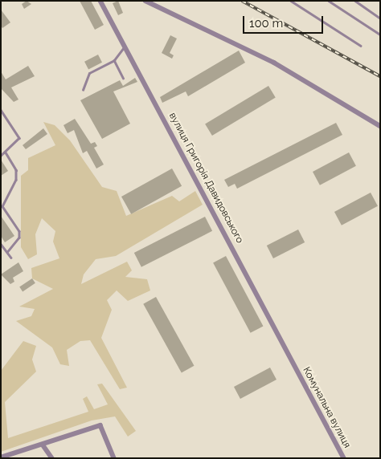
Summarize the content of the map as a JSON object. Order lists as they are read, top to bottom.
{
  "streets": {
    "street": ["вулиця Григорія Давидовського", "Комунальна вулиця"]
  },
  "crossings": [
    ["вулиця Григорія Давидовського", "Комунальна вулиця"]
  ],
  "scale_bar": "100 m"
}
